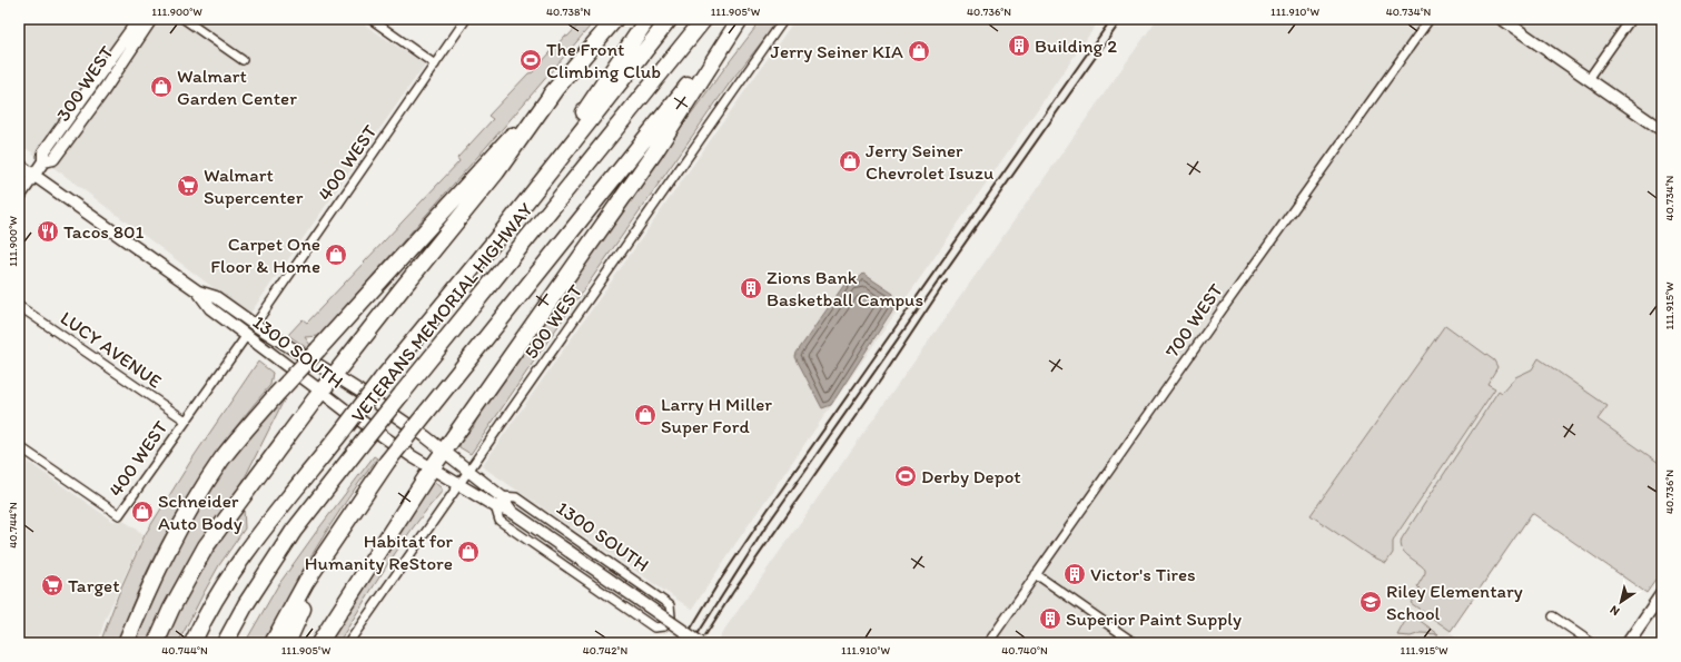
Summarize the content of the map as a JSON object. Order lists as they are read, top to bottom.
{
  "streets": {
    "highway": ["VETERANS MEMORIAL HIGHWAY"],
    "main road": ["300 WEST", "1300 SOUTH"],
    "street": [
      "400 WEST",
      "700 WEST",
      "500 WEST",
      "LUCY AVENUE"
    ]
  },
  "crossings": [
    ["300 WEST", "1300 SOUTH"],
    ["400 WEST", "LUCY AVENUE"],
    ["400 WEST", "1300 SOUTH"],
    ["500 WEST", "1300 SOUTH"]
  ],
  "places": {
    "building": [
      "Building 2",
      "Zions Bank Basketball Campus",
      "Victor's Tires",
      "Superior Paint Supply"
    ],
    "shop": [
      "Jerry Seiner KIA",
      "Walmart Garden Center",
      "Jerry Seiner Chevrolet Isuzu",
      "Carpet One Floor & Home",
      "Larry H Miller Super Ford",
      "Schneider Auto Body",
      "Habitat for Humanity ReStore"
    ],
    "sports": ["The Front Climbing Club", "Derby Depot"],
    "supermarket": ["Walmart Supercenter", "Target"],
    "restaurant": ["Tacos 801"],
    "school or university": ["Riley Elementary School"]
  },
  "north": "bottom left",
  "coordinates": [
    "111.900°W",
    "40.738°N",
    "111.905°W",
    "40.736°N",
    "111.910°W",
    "40.734°N",
    "111.915°W",
    "40.744°N",
    "40.742°N",
    "40.740°N"
  ]
}
